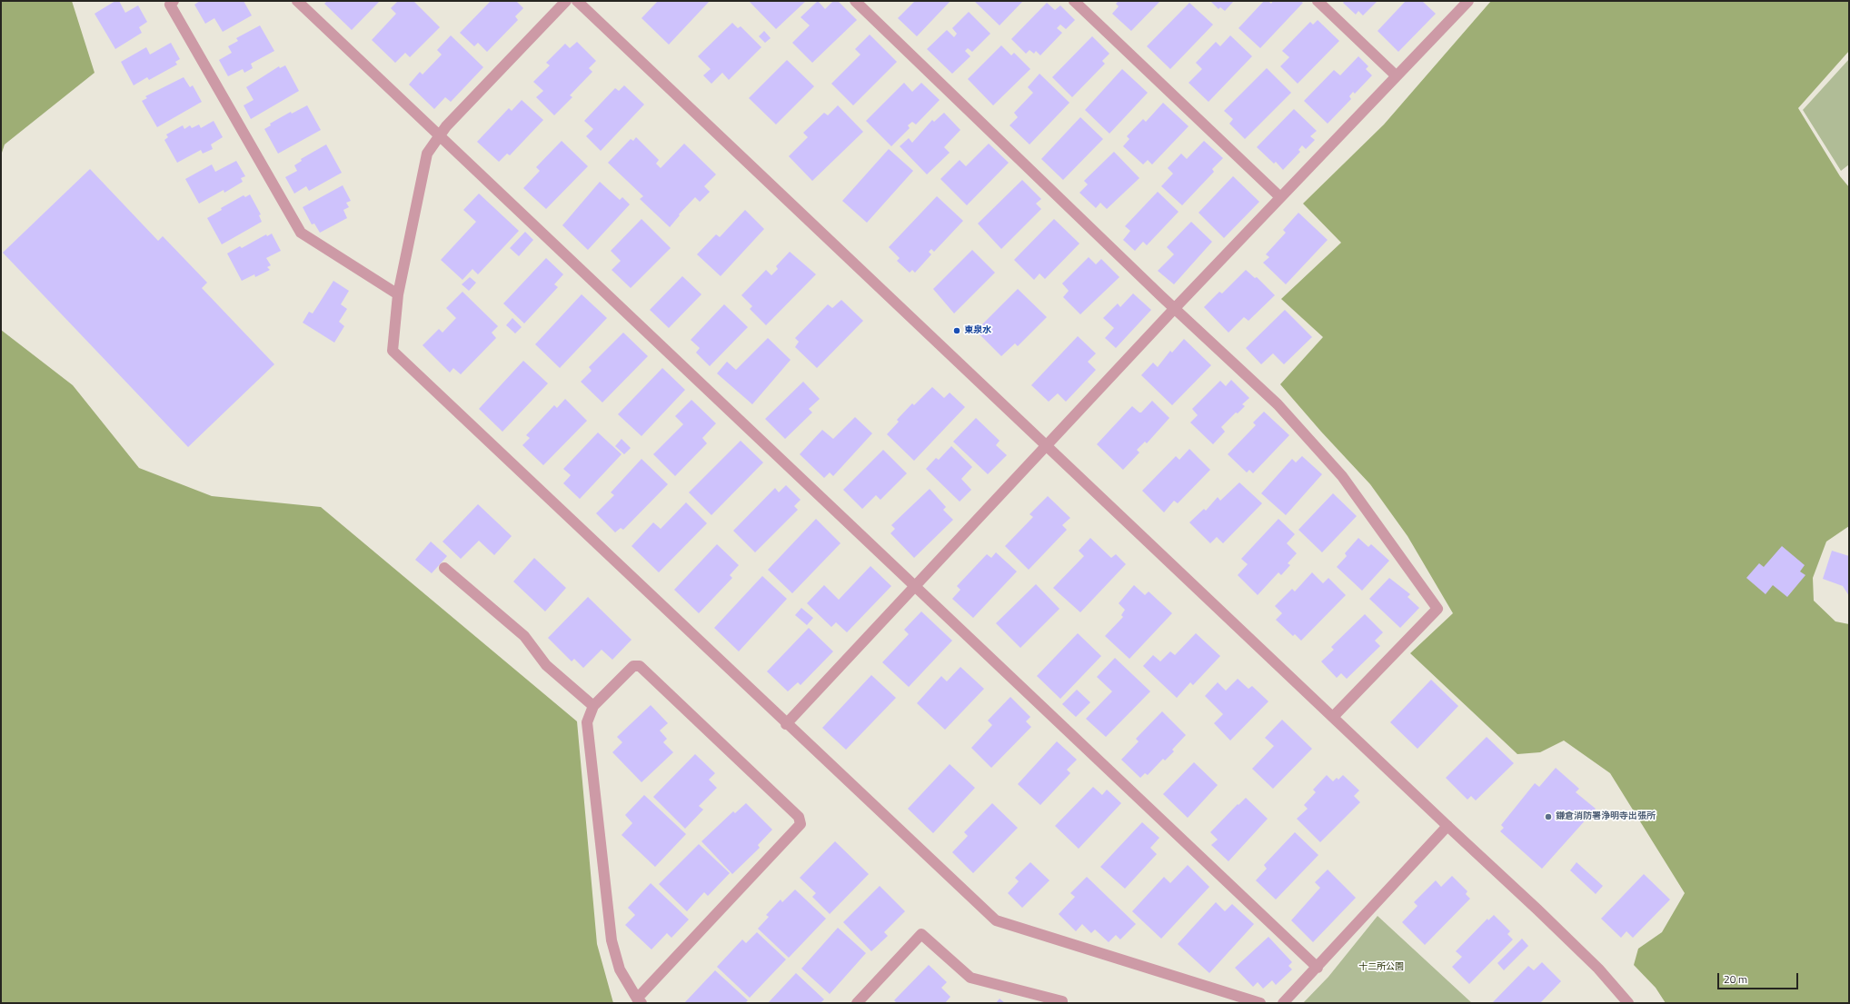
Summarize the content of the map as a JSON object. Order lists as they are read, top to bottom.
{
  "parks": ["十二所公園"],
  "places": ["東泉水", "鎌倉消防署浄明寺出張所"],
  "scale_bar": "20 m"
}
